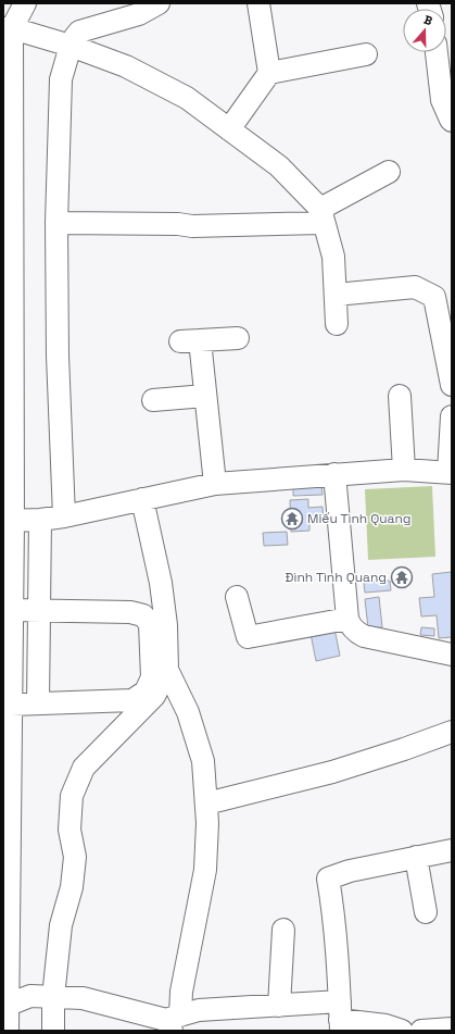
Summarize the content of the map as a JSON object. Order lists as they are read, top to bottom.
{
  "places": {
    "temple": ["Miếu Tình Quang", "Đình Tình Quang"]
  },
  "north": "top"
}
